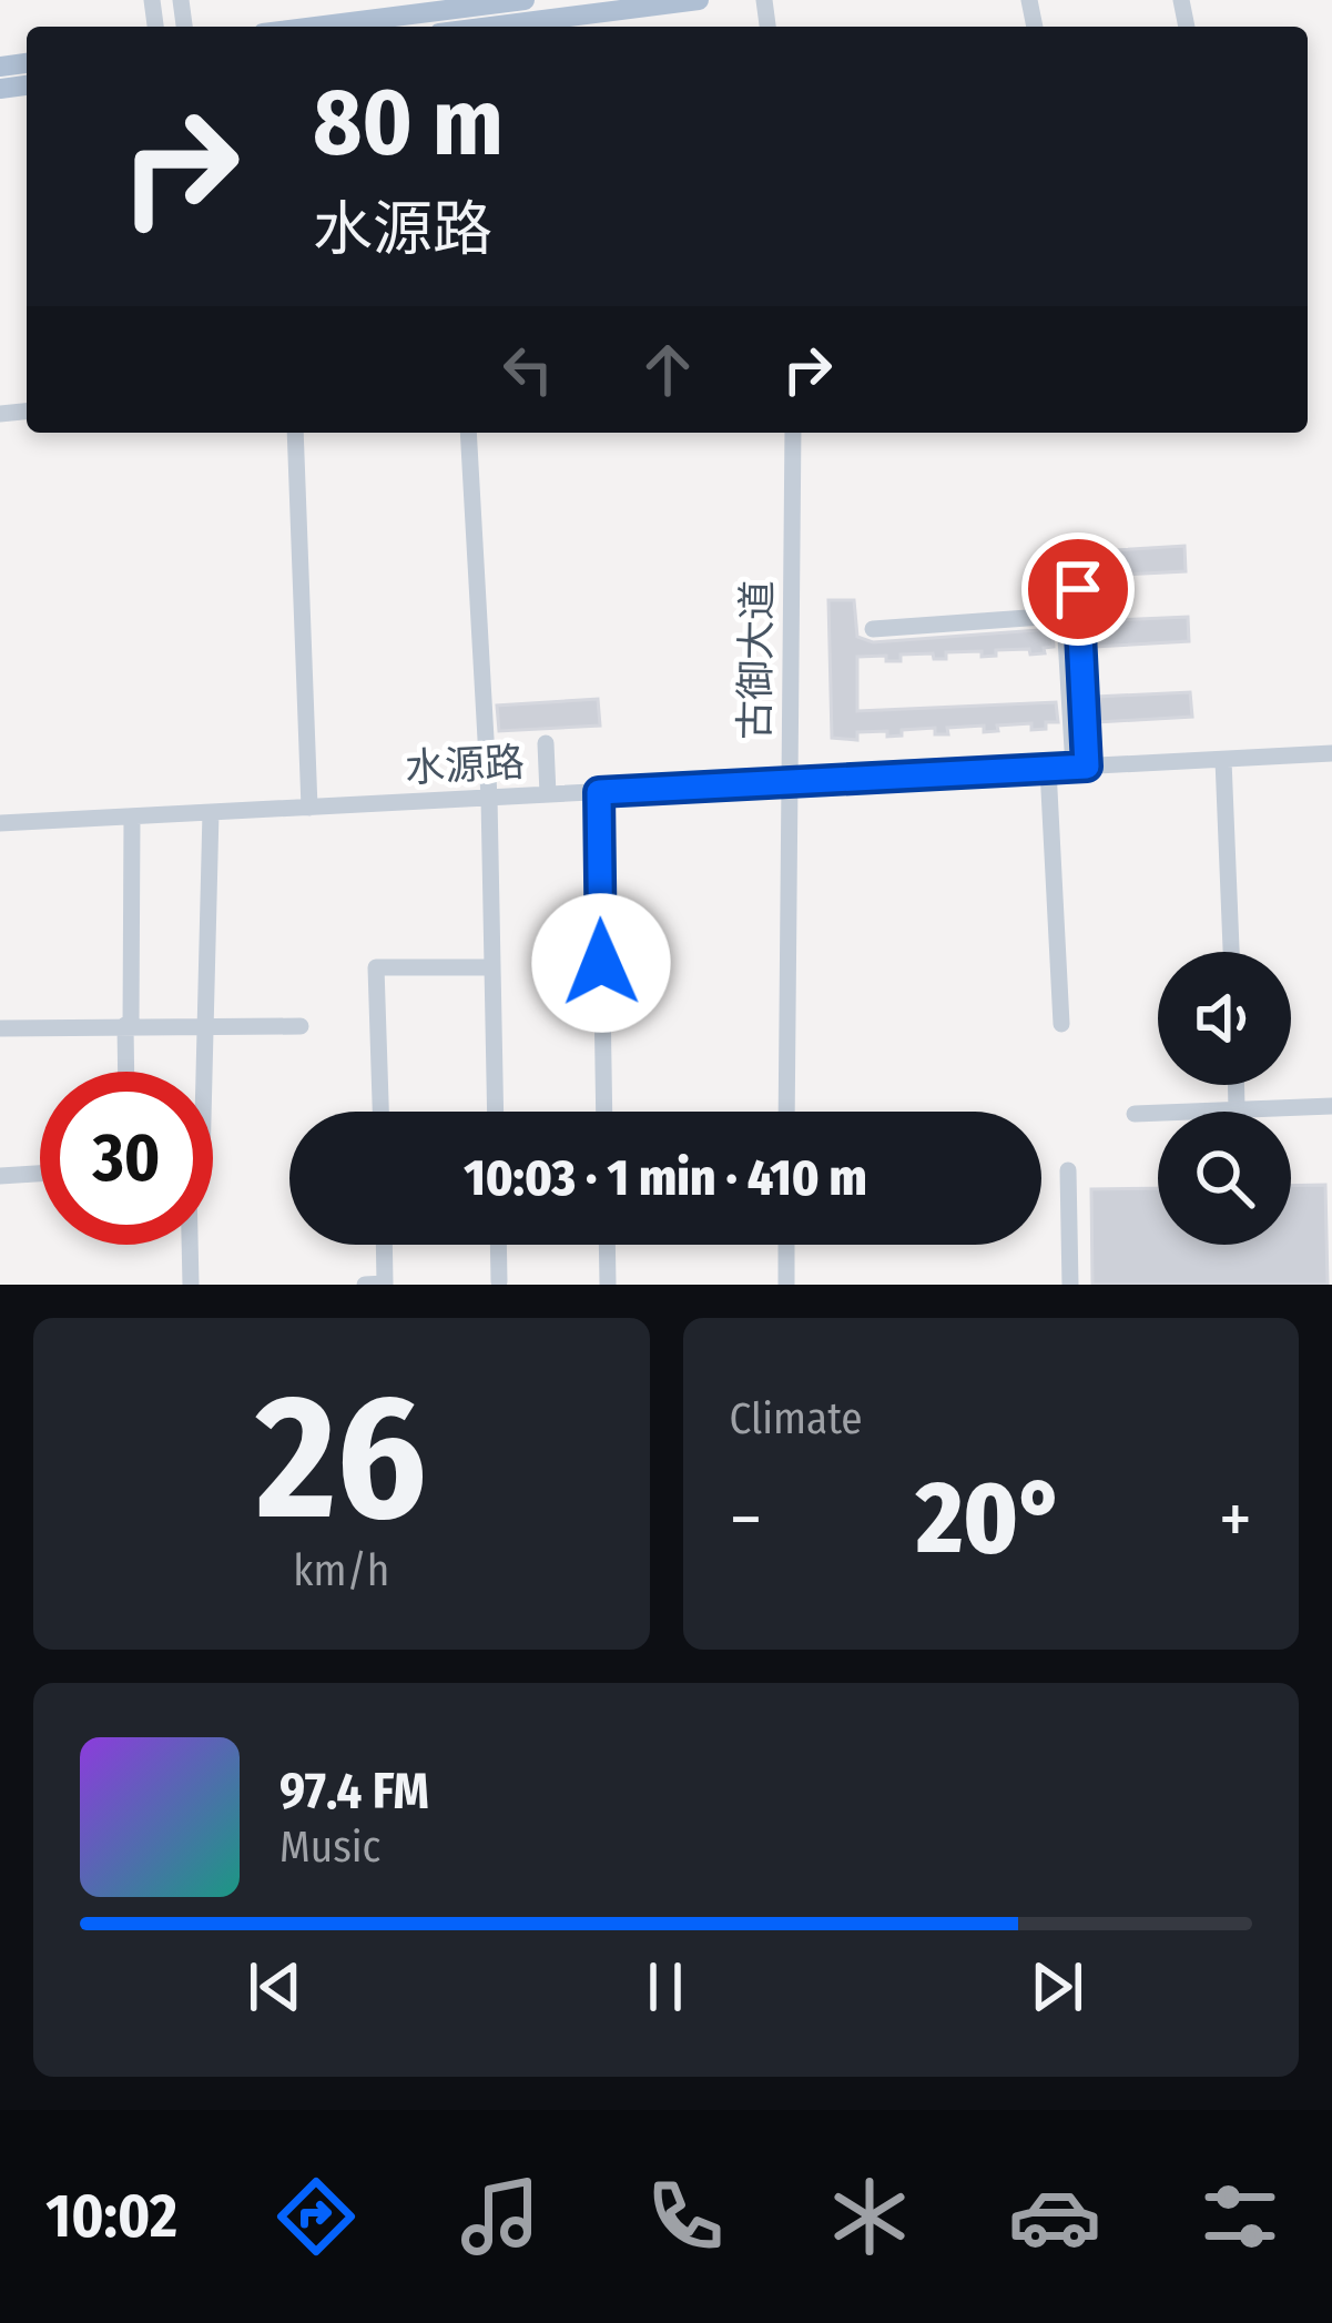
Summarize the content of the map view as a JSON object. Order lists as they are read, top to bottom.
{
  "streets": {
    "street": ["古御大道", "水源路"]
  },
  "crossings": [
    ["古御大道", "水源路"]
  ],
  "page": {
    "turn": ["80 m", "水源路"],
    "limit": "30",
    "trip": "10:03 · 1 min · 410 m",
    "tile": [
      ["26", "km/h"],
      "Climate"
    ],
    "heat": ["−", "20°", "+"],
    "song": ["97.4 FM", "Music"],
    "tabs": "10:02"
  }
}
